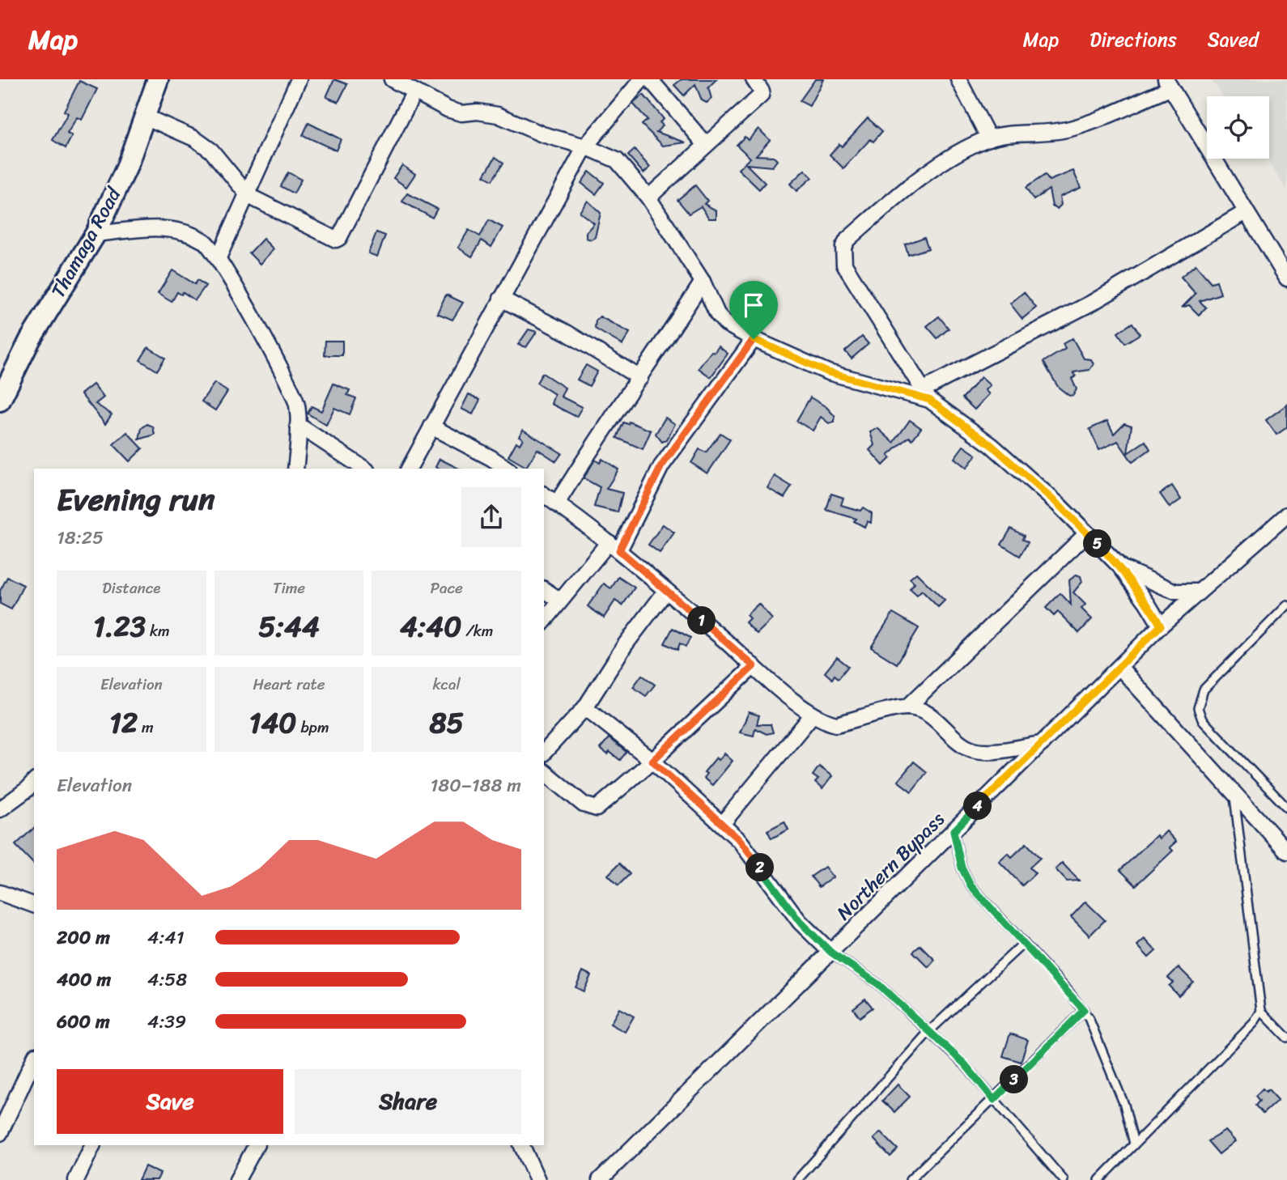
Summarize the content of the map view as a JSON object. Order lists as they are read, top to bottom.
{
  "streets": {
    "main road": ["Thamaga Road"],
    "street": ["Northern Bypass"]
  },
  "page": {
    "header": "Map",
    "nav": ["Map", "Directions", "Saved"],
    "heading": ["Evening run", "18:25"],
    "pins": [
      "5",
      "1",
      "4",
      "2",
      "3"
    ],
    "stats": [
      ["Distance", "1.23 km"],
      ["Time", "5:44"],
      ["Pace", "4:40 /km"],
      ["Elevation", "12 m"],
      ["Heart rate", "140 bpm"],
      ["kcal", "85"]
    ],
    "chart": ["Elevation", "180–188 m"],
    "list": [
      {
        "name": "200 m",
        "note": "4:41"
      },
      {
        "name": "400 m",
        "note": "4:58"
      },
      {
        "name": "600 m",
        "note": "4:39"
      }
    ],
    "buttons": ["Save", "Share"]
  }
}
